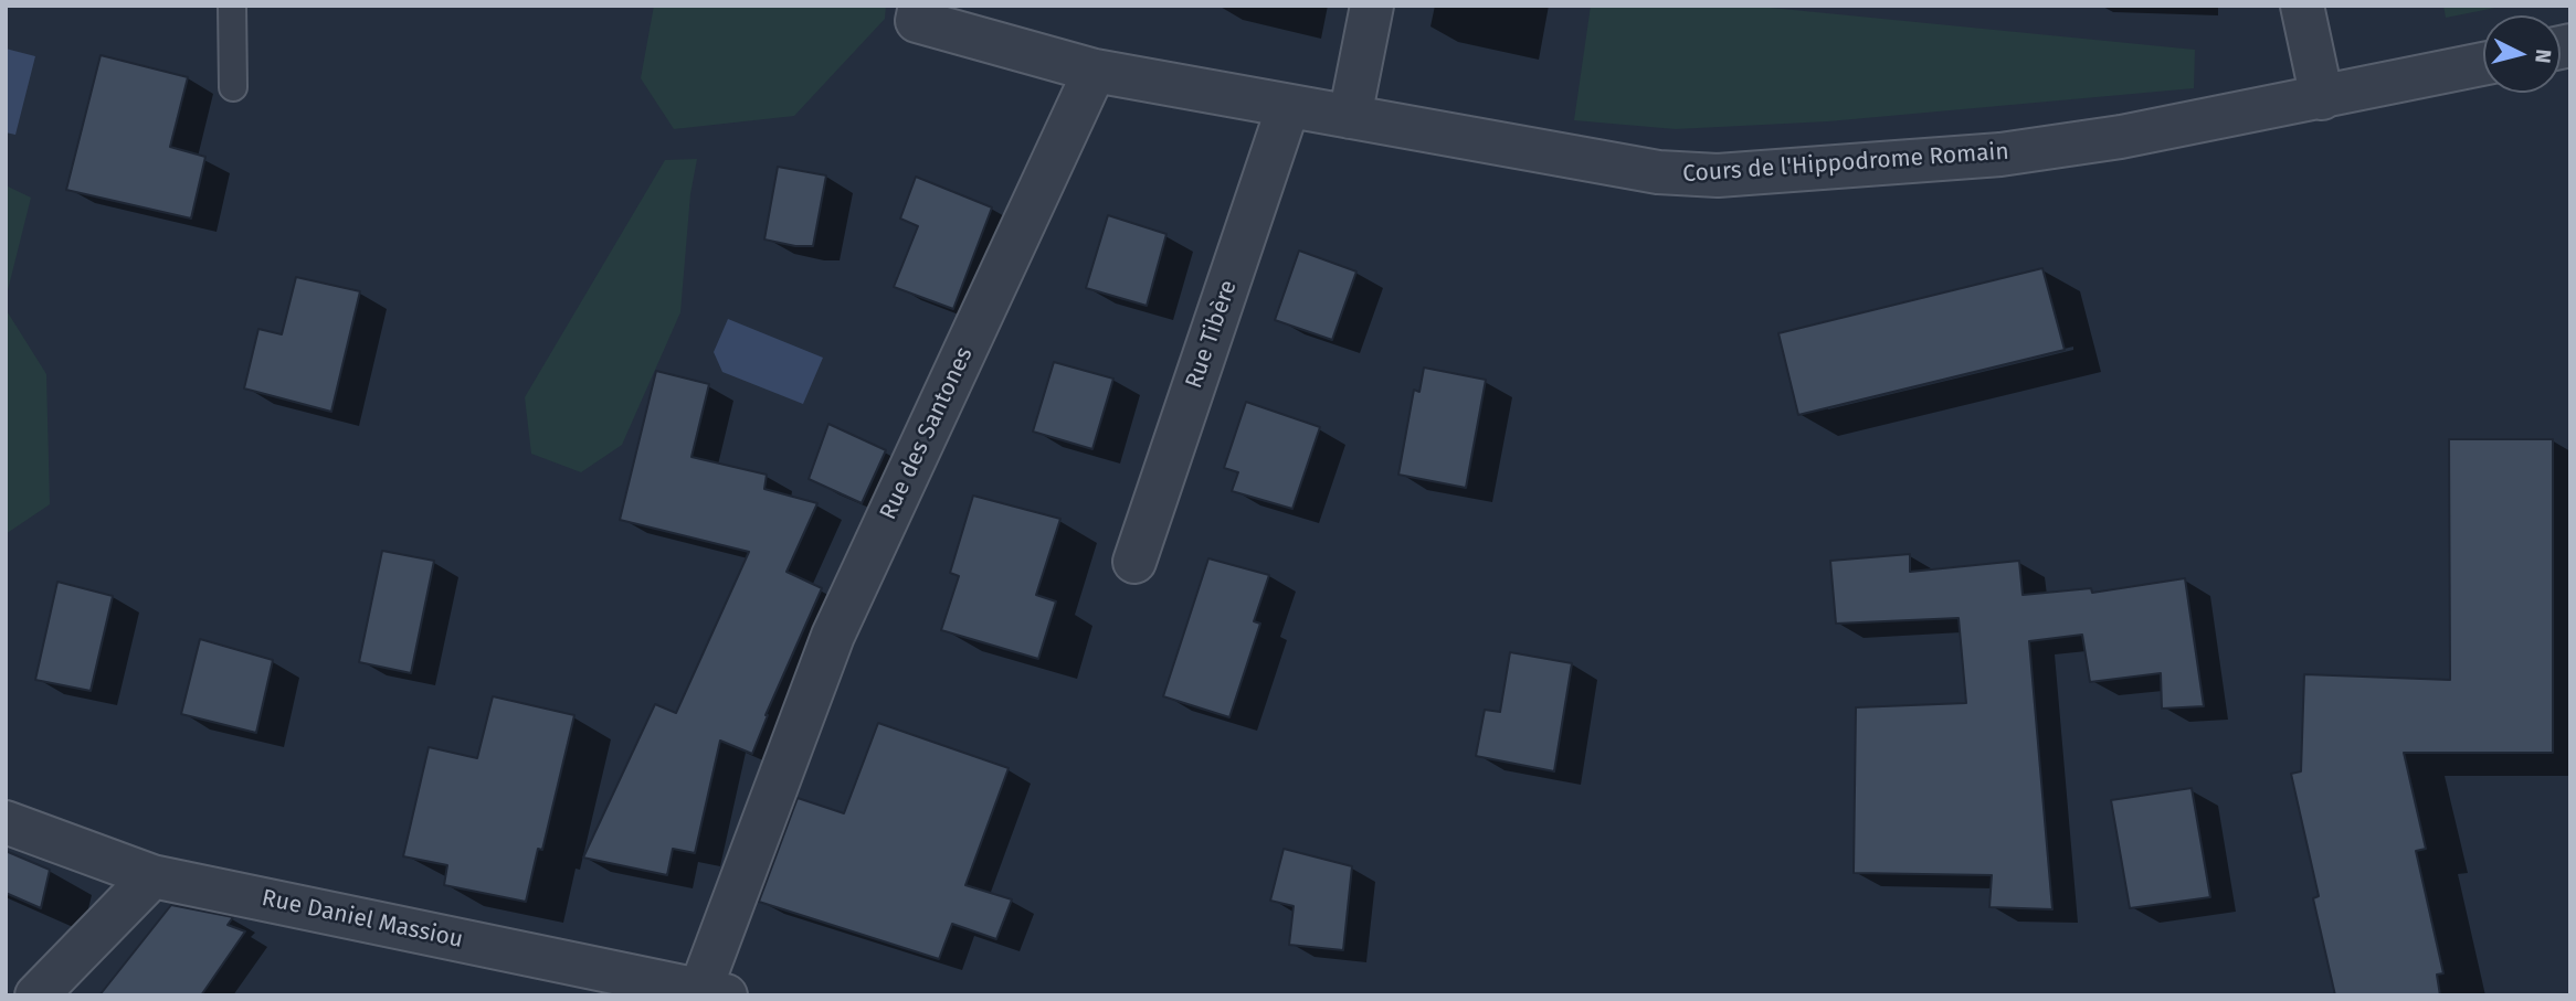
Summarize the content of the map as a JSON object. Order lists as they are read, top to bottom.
{
  "streets": {
    "street": [
      "Cours de l'Hippodrome Romain",
      "Rue Tibère",
      "Rue des Santones",
      "Rue Daniel Massiou"
    ]
  },
  "crossings": [
    ["Cours de l'Hippodrome Romain", "Rue Tibère"],
    ["Cours de l'Hippodrome Romain", "Rue des Santones"],
    ["Rue des Santones", "Rue Daniel Massiou"]
  ],
  "north": "right"
}
